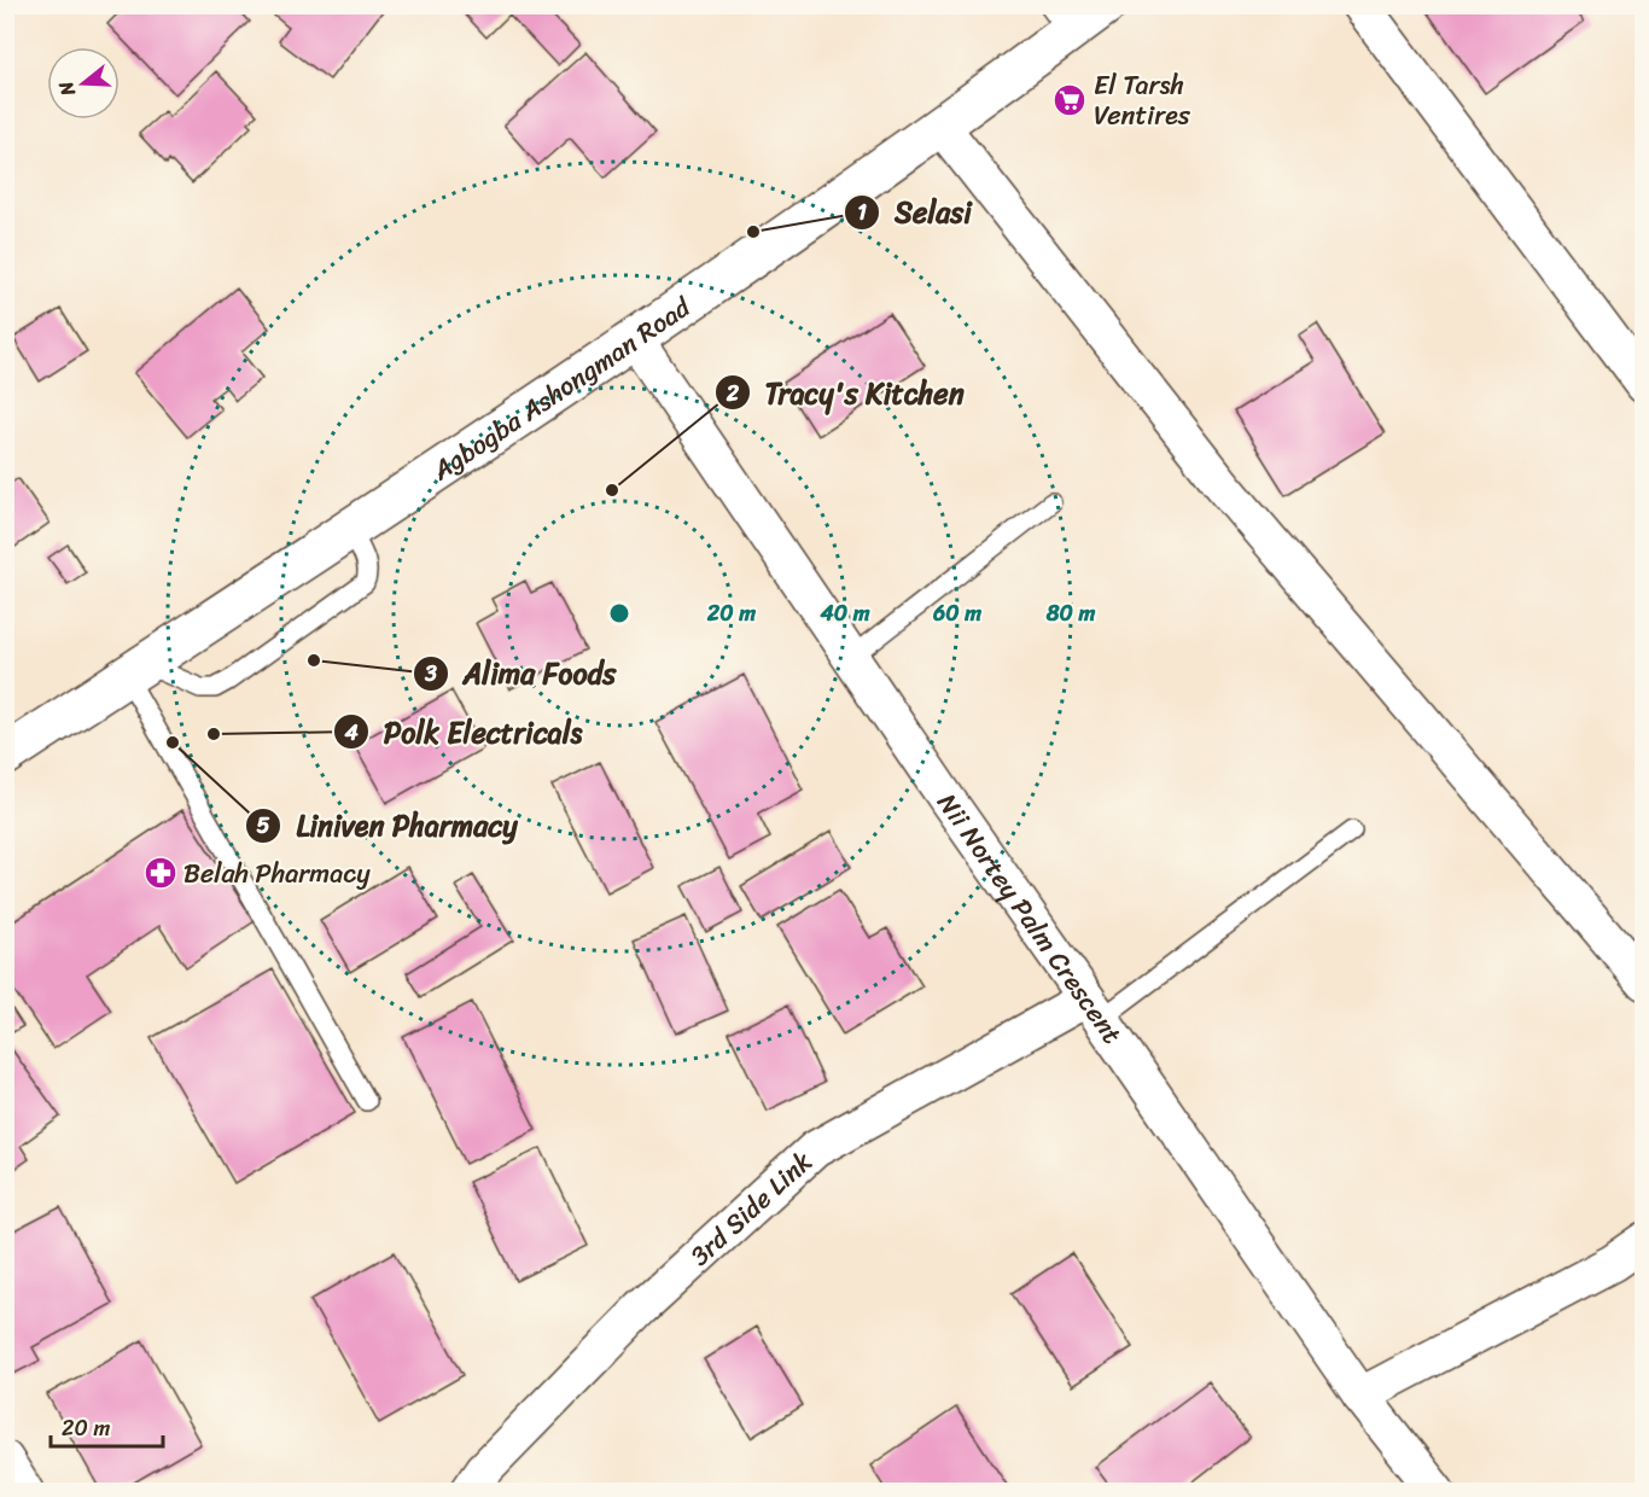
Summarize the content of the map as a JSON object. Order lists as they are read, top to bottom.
{
  "streets": {
    "street": ["Agbogba Ashongman Road", "Nii Nortey Palm Crescent", "3rd Side Link"]
  },
  "crossings": [
    ["Agbogba Ashongman Road", "Nii Nortey Palm Crescent"],
    ["Nii Nortey Palm Crescent", "3rd Side Link"]
  ],
  "places": {
    "supermarket": ["El Tarsh Ventires"],
    "other": [
      "Selasi",
      "Tracy's Kitchen",
      "Alima Foods",
      "Polk Electricals",
      "Liniven Pharmacy"
    ],
    "pharmacy": ["Belah Pharmacy"]
  },
  "scale_bar": "20 m",
  "north": "left",
  "rings": [
    "20 m",
    "40 m",
    "60 m",
    "80 m"
  ]
}
